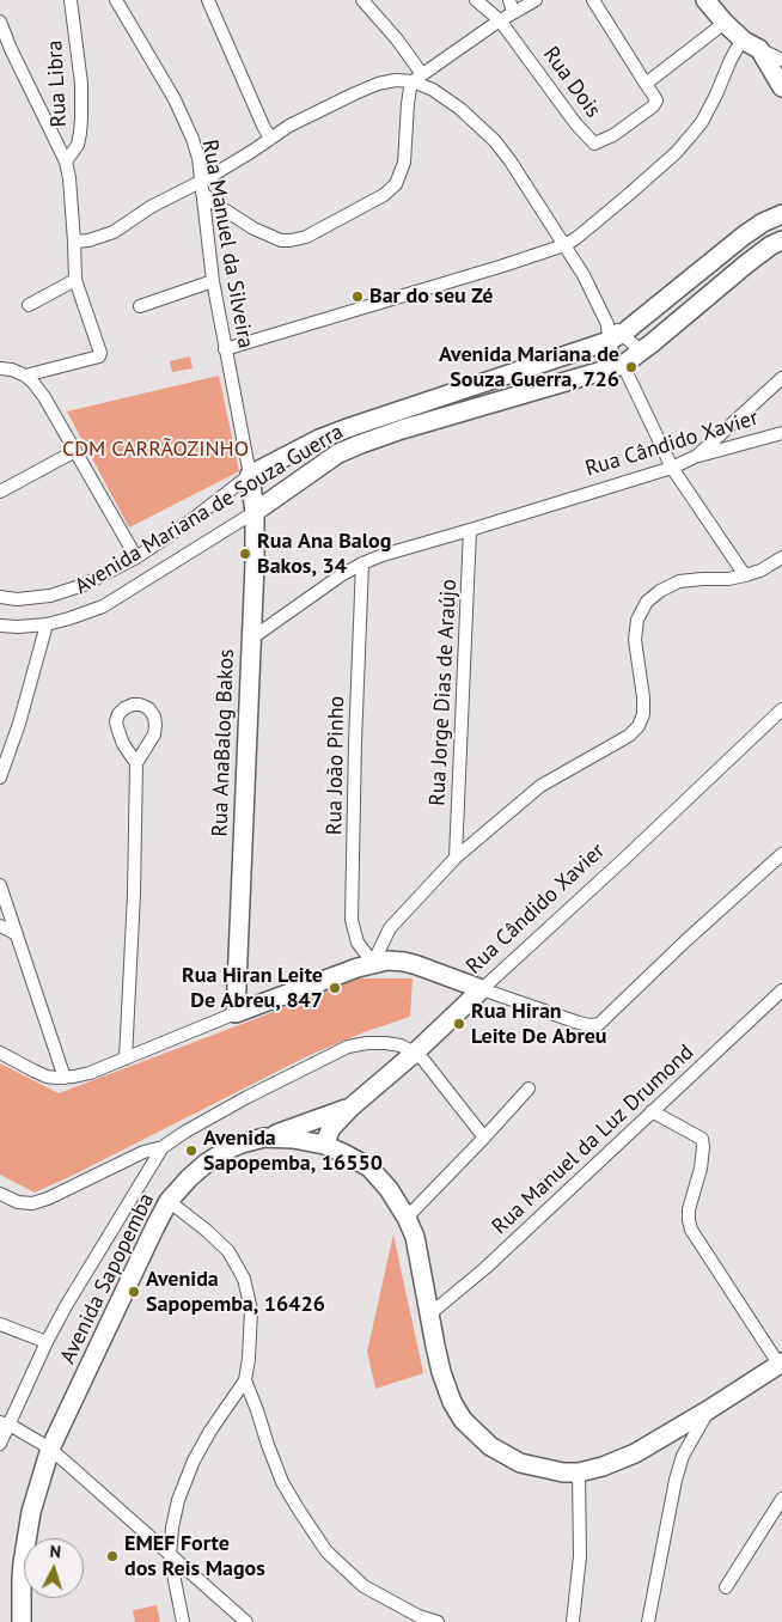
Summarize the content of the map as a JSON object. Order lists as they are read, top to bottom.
{
  "streets": {
    "main road": [
      "Rua Cândido Xavier",
      "Avenida Mariana de Souza Guerra",
      "Rua AnaBalog Bakos",
      "Avenida Sapopemba"
    ],
    "street": [
      "Rua Dois",
      "Rua Libra",
      "Rua Manuel da Silveira",
      "Rua Jorge Dias de Araújo",
      "Rua João Pinho",
      "Rua Manuel da Luz Drumond"
    ]
  },
  "crossings": [
    ["Rua Manuel da Silveira", "Avenida Mariana de Souza Guerra"],
    ["Rua Manuel da Silveira", "Rua AnaBalog Bakos"],
    ["Rua Cândido Xavier", "Rua Jorge Dias de Araújo"],
    ["Rua Cândido Xavier", "Rua AnaBalog Bakos"],
    ["Rua Cândido Xavier", "Rua João Pinho"],
    ["Rua Cândido Xavier", "Avenida Sapopemba"],
    ["Avenida Mariana de Souza Guerra", "Rua AnaBalog Bakos"],
    ["Rua Manuel da Luz Drumond", "Avenida Sapopemba"]
  ],
  "parks": ["CDM CARRÃOZINHO"],
  "places": [
    "Bar do seu Zé",
    "Avenida Mariana de Souza Guerra, 726",
    "Rua Ana Balog Bakos, 34",
    "Rua Hiran Leite De Abreu, 847",
    "Rua Hiran Leite De Abreu",
    "Avenida Sapopemba, 16550",
    "Avenida Sapopemba, 16426",
    "EMEF Forte dos Reis Magos"
  ],
  "north": "top"
}
